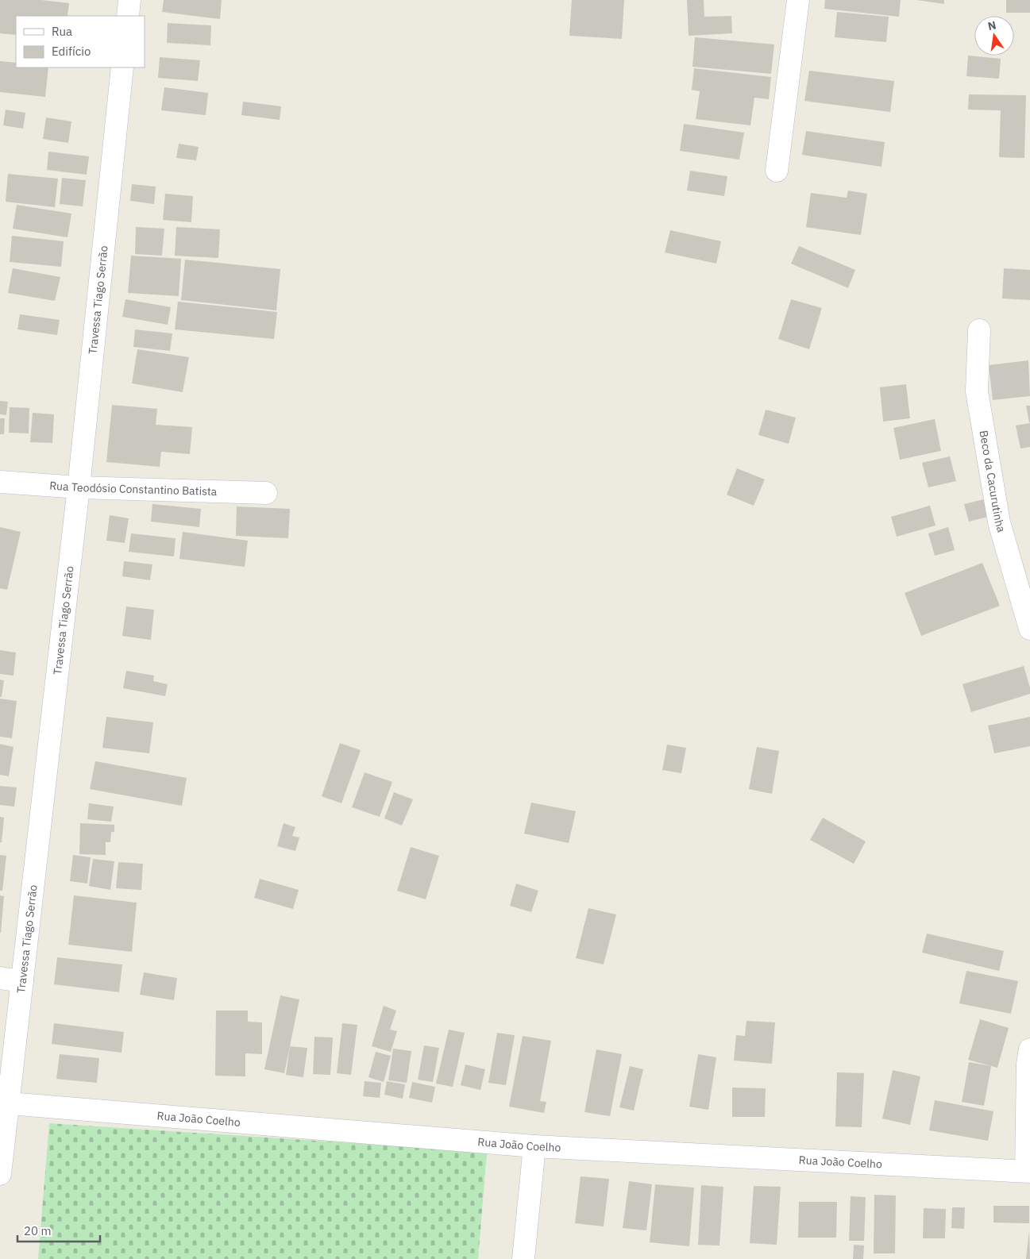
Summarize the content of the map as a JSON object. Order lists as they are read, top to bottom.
{
  "streets": {
    "street": [
      "Travessa Tiago Serrão",
      "Beco da Cacurutinha",
      "Rua Teodósio Constantino Batista",
      "Rua João Coelho"
    ]
  },
  "crossings": [
    ["Travessa Tiago Serrão", "Rua Teodósio Constantino Batista"],
    ["Travessa Tiago Serrão", "Rua João Coelho"]
  ],
  "legend": ["Rua", "Edifício"],
  "scale_bar": "20 m",
  "north": "top"
}
